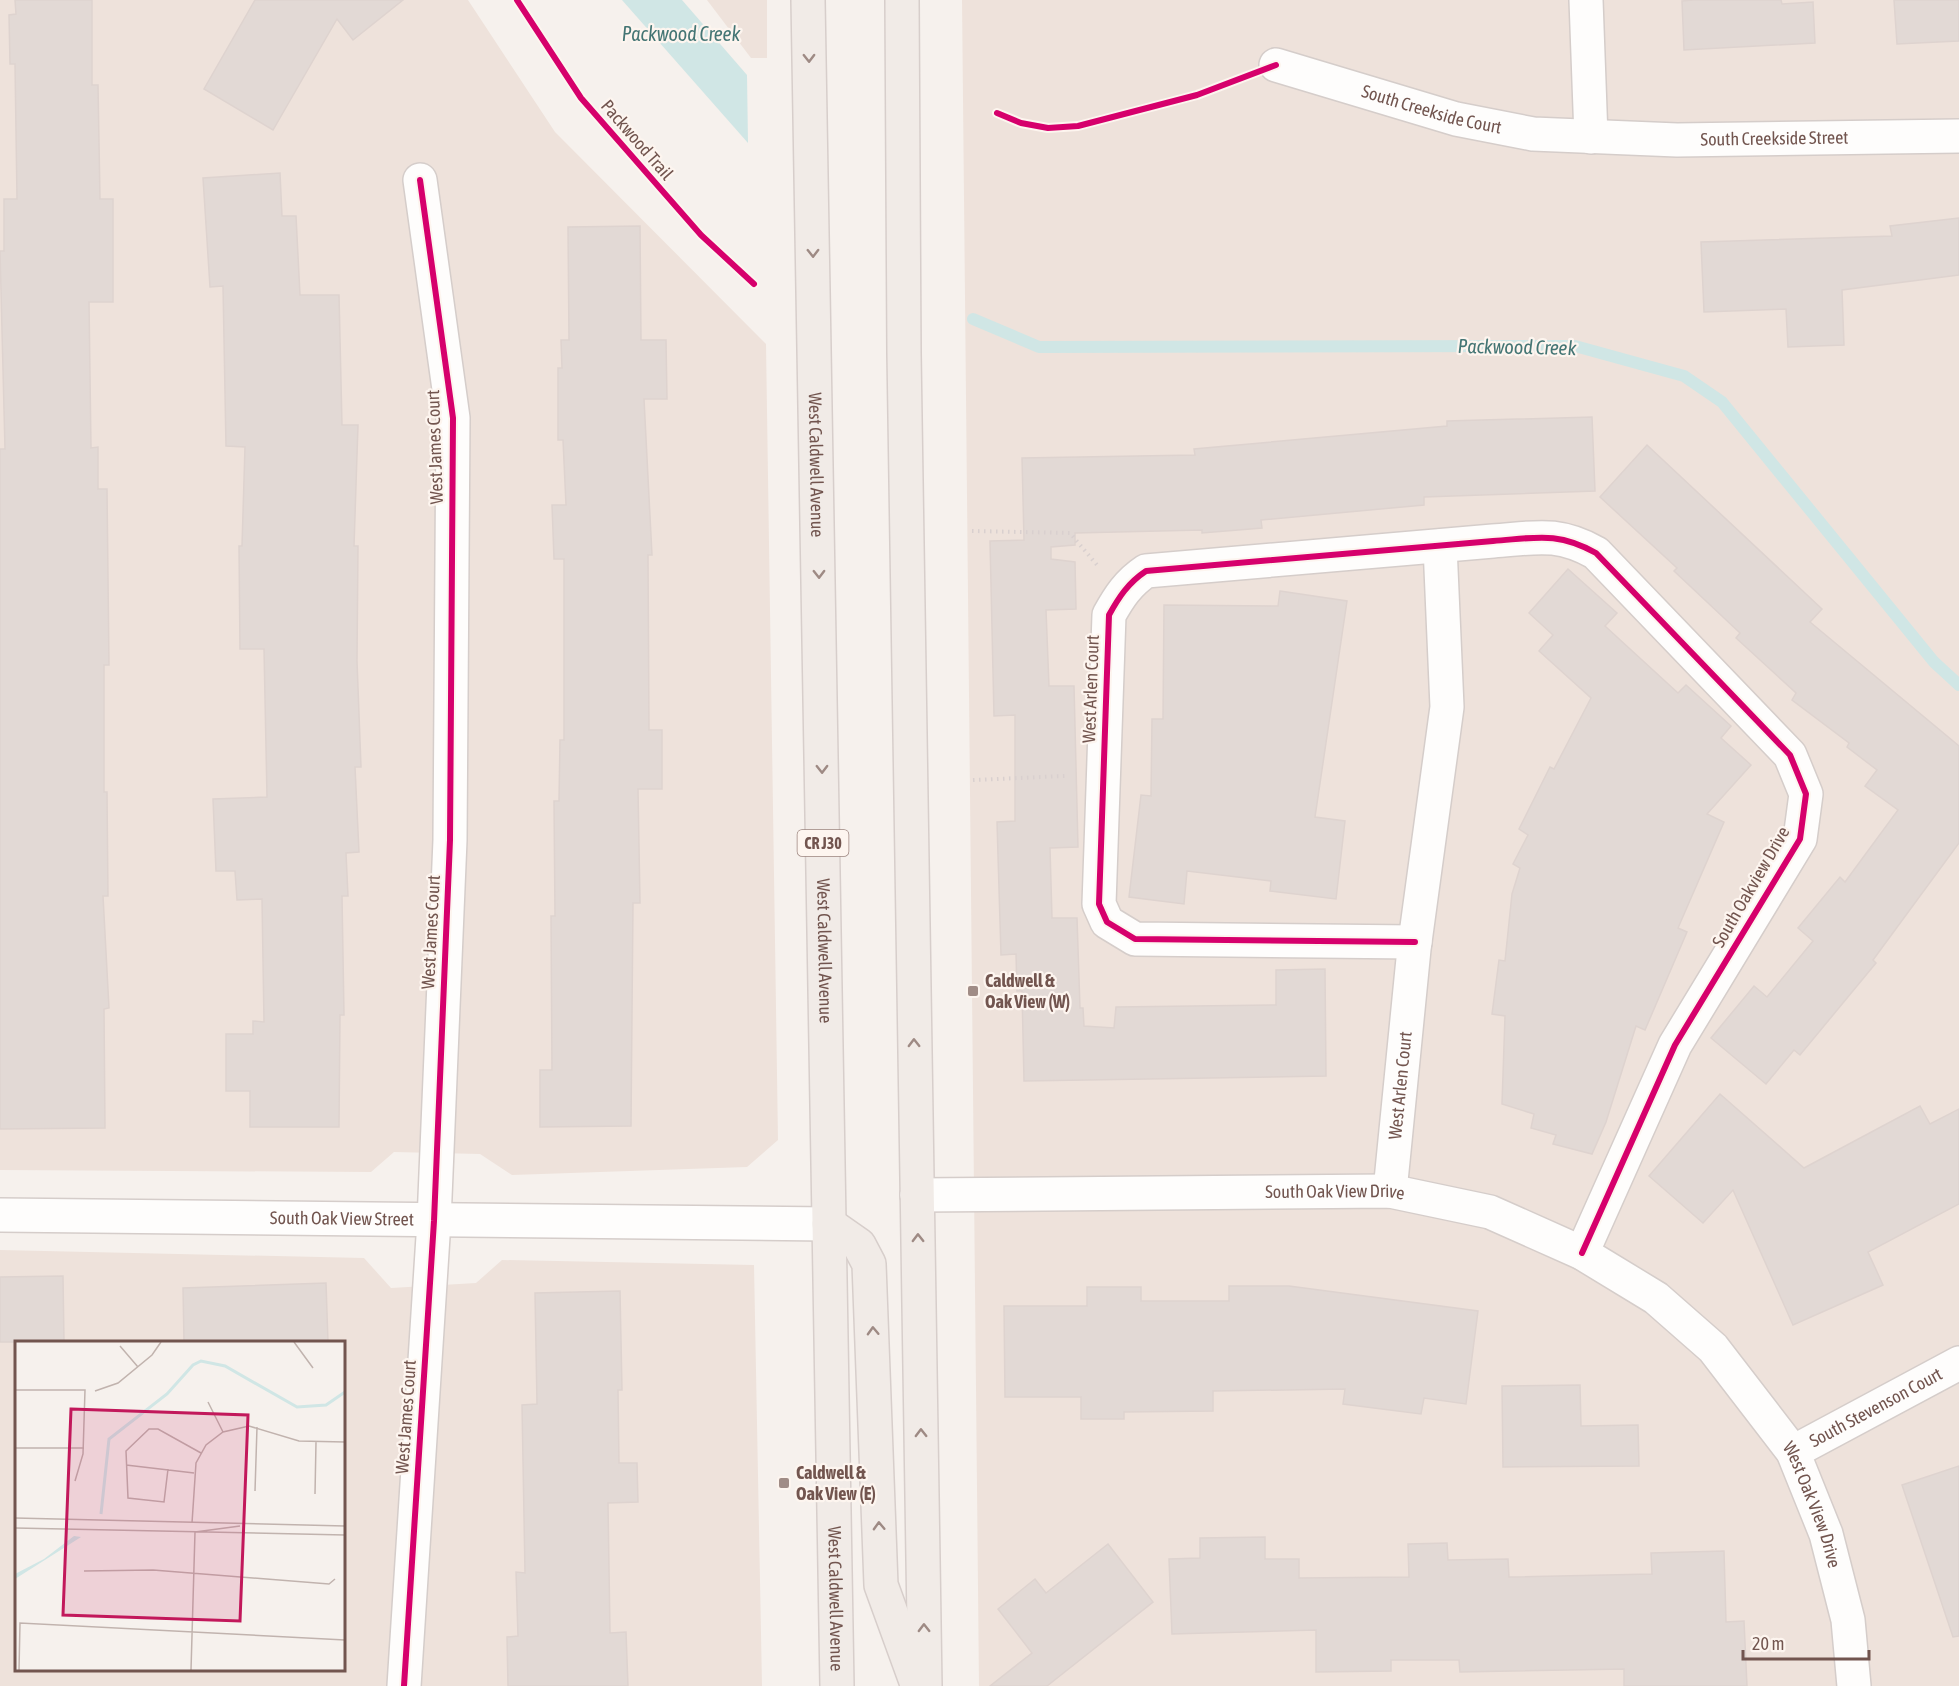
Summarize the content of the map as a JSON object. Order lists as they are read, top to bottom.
{
  "streets": {
    "main road": ["West Caldwell Avenue", "CR J30"],
    "street": [
      "South Creekside Court",
      "South Creekside Street",
      "West James Court",
      "West Arlen Court",
      "South Oakview Drive",
      "South Oak View Drive",
      "South Oak View Street",
      "South Stevenson Court",
      "West Oak View Drive"
    ],
    "cycle path": ["Packwood Trail"]
  },
  "crossings": [
    ["South Creekside Court", "South Creekside Street"],
    ["West James Court", "South Oak View Street"],
    ["West Caldwell Avenue", "South Oak View Street"],
    ["West Arlen Court", "South Oakview Drive"],
    ["West Arlen Court", "South Oak View Drive"],
    ["South Oakview Drive", "South Oak View Drive"],
    ["South Oak View Drive", "West Oak View Drive"],
    ["South Stevenson Court", "West Oak View Drive"]
  ],
  "water": ["Packwood Creek"],
  "places": {
    "transit": ["Caldwell & Oak View (W)", "Caldwell & Oak View (E)"]
  },
  "scale_bar": "20 m"
}
